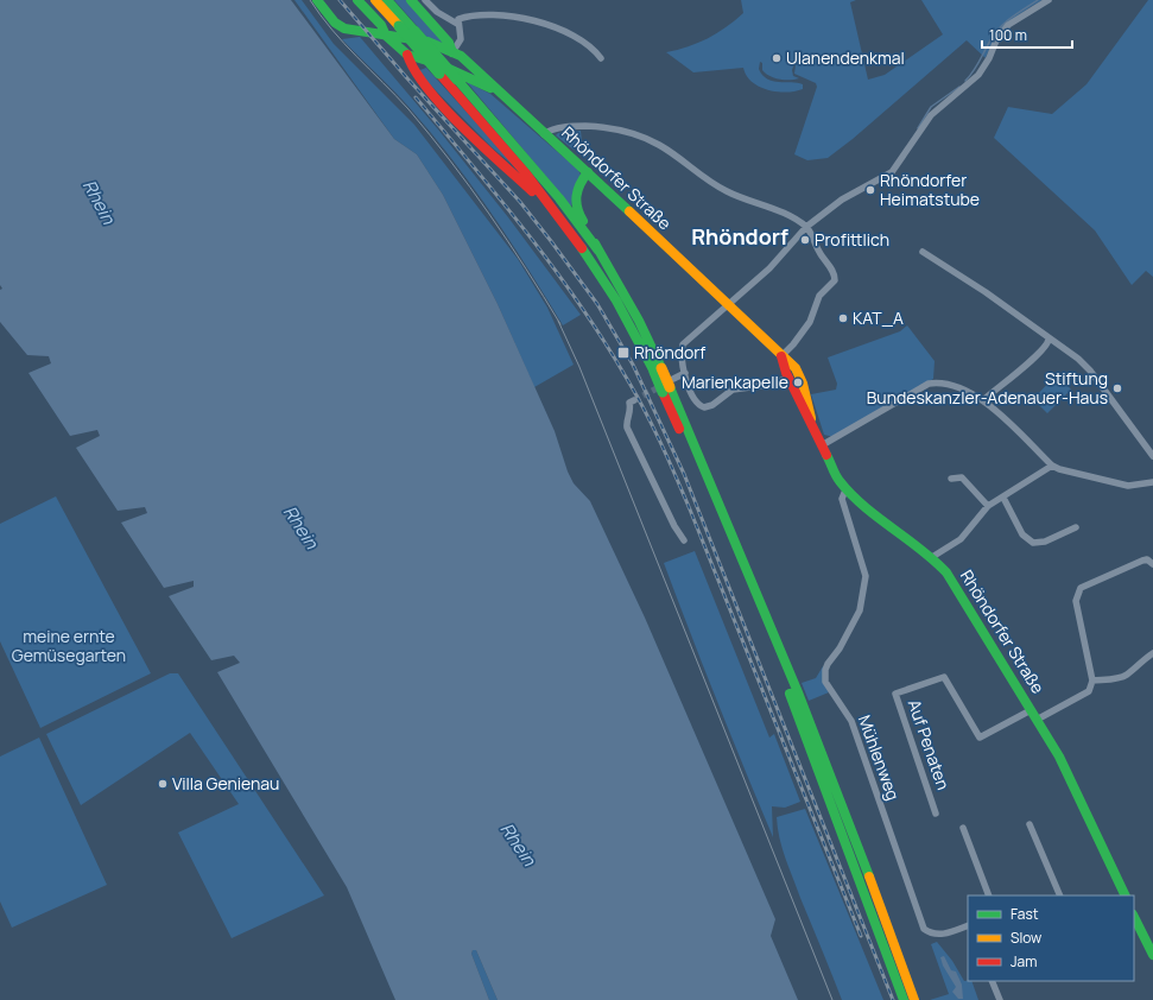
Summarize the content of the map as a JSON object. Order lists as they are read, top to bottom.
{
  "streets": {
    "main road": ["Rhöndorfer Straße"],
    "street": ["Auf Penaten", "Mühlenweg"]
  },
  "crossings": [
    ["Rhöndorfer Straße", "Auf Penaten"],
    ["Rhöndorfer Straße", "Mühlenweg"]
  ],
  "districts": ["Rhöndorf"],
  "water": ["Rhein"],
  "parks": ["meine ernte Gemüsegarten"],
  "places": {
    "other": [
      "Ulanendenkmal",
      "Rhöndorfer Heimatstube",
      "Profittlich",
      "KAT_A",
      "Marienkapelle",
      "Stiftung Bundeskanzler-Adenauer-Haus",
      "Villa Genienau"
    ],
    "transit": ["Rhöndorf"]
  },
  "legend": ["Fast", "Slow", "Jam"],
  "scale_bar": "100 m"
}
